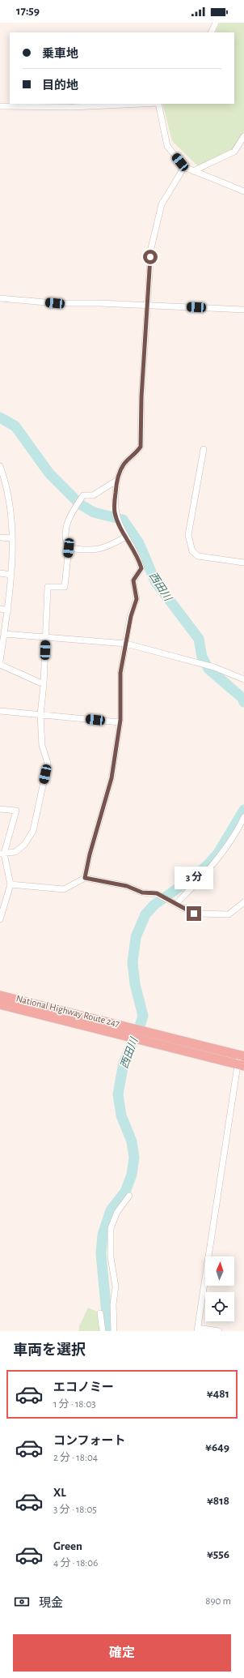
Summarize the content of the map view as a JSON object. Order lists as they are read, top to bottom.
{
  "streets": {
    "highway": ["National Highway Route 247"]
  },
  "water": ["西田川"],
  "north": "top",
  "page": {
    "status": "17:59",
    "banner": ["乗車地", "目的地"],
    "bubble": "3 分",
    "heading": "車両を選択",
    "list": [
      {
        "name": "エコノミー",
        "note": "1 分 · 18:03",
        "value": "¥481"
      },
      {
        "name": "コンフォート",
        "note": "2 分 · 18:04",
        "value": "¥649"
      },
      {
        "name": "XL",
        "note": "3 分 · 18:05",
        "value": "¥818"
      },
      {
        "name": "Green",
        "note": "4 分 · 18:06",
        "value": "¥556"
      }
    ],
    "pay": ["現金", "890 m"],
    "buttons": "確定"
  }
}
